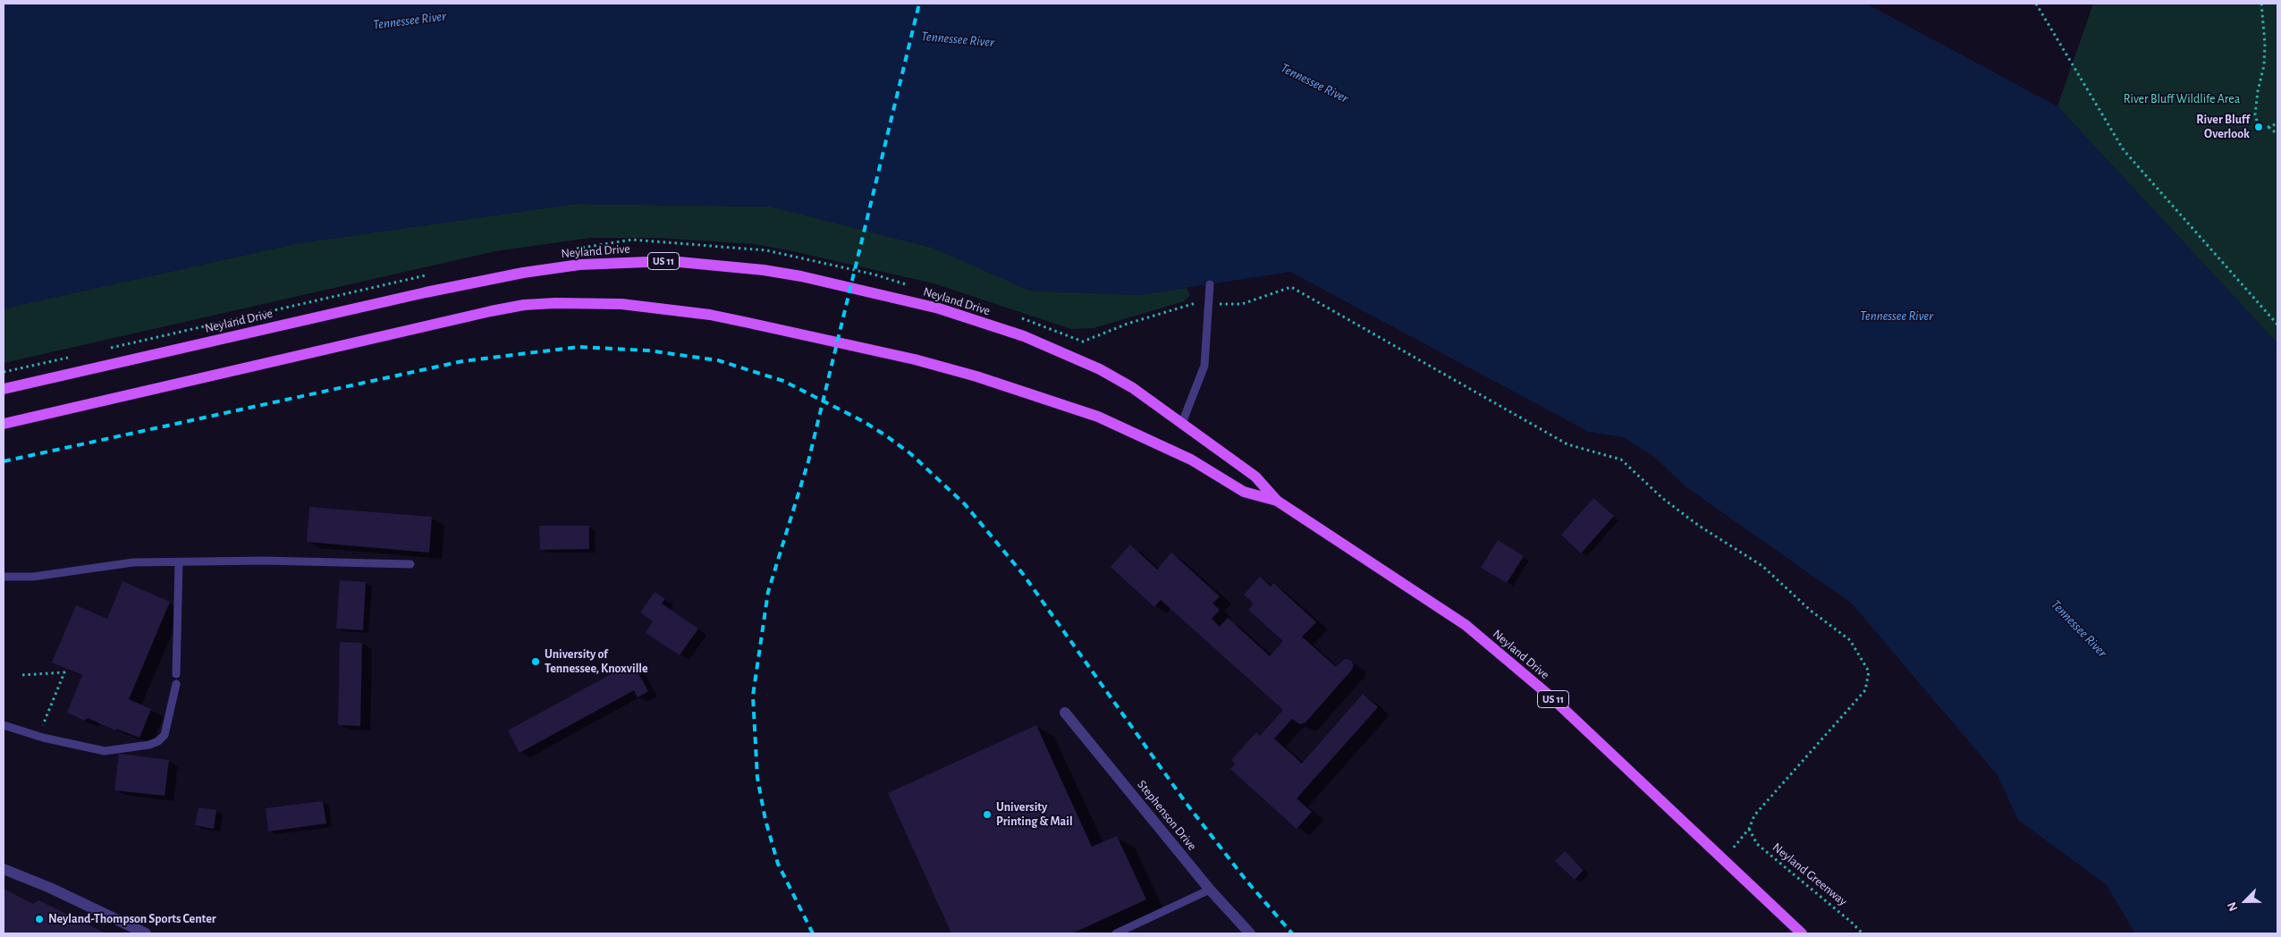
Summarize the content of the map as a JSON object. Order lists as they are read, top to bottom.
{
  "streets": {
    "main road": ["Neyland Drive", "US 11"],
    "street": ["Stephenson Drive"],
    "path": ["Neyland Greenway"]
  },
  "water": ["Tennessee River"],
  "parks": ["River Bluff Wildlife Area"],
  "places": [
    "River Bluff Overlook",
    "University of Tennessee, Knoxville",
    "University Printing & Mail",
    "Neyland-Thompson Sports Center"
  ],
  "north": "bottom left"
}
